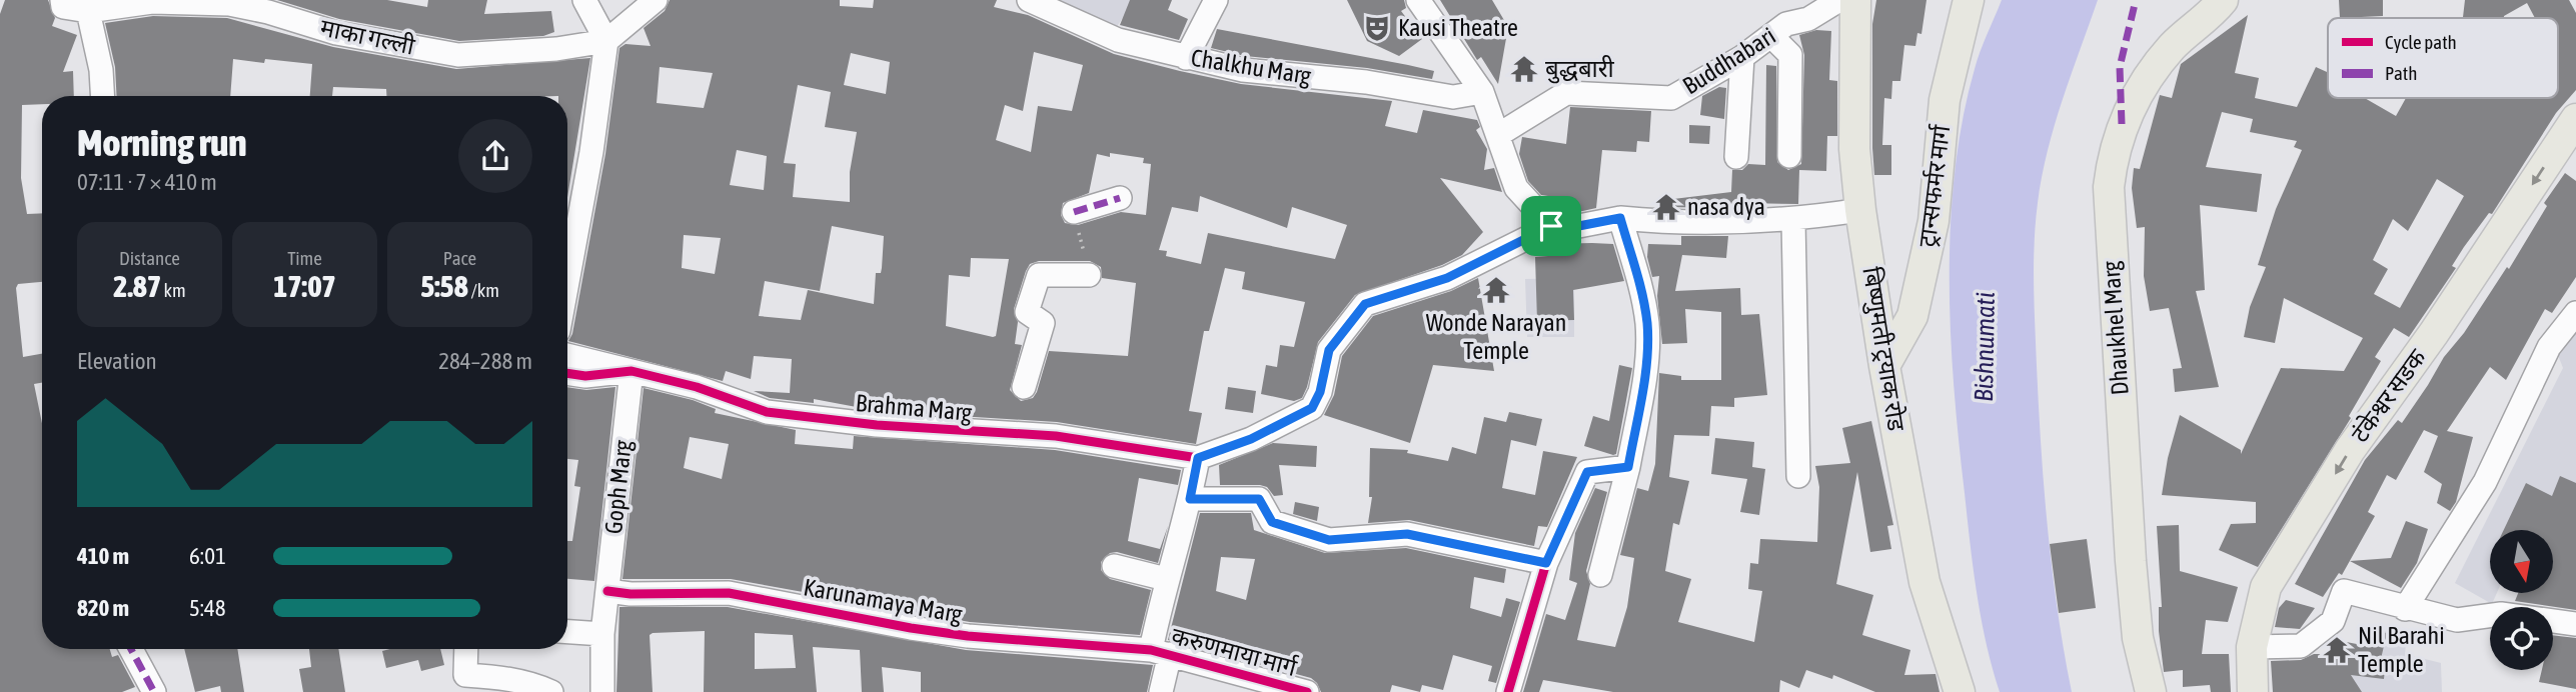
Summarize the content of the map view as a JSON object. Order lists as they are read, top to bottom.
{
  "streets": {
    "main road": [
      "ट्रान्सफर्मर मार्ग",
      "Dhaukhel Marg",
      "बिष्णुमती ट्रयाक रोड",
      "टंकेश्वर सडक"
    ],
    "street": [
      "माका गल्ली",
      "Buddhabari",
      "Chalkhu Marg",
      "Brahma Marg",
      "Goph Marg",
      "Karunamaya Marg",
      "करुणमाया मार्ग"
    ]
  },
  "crossings": [
    ["ट्रान्सफर्मर मार्ग", "बिष्णुमती ट्रयाक रोड"],
    ["Brahma Marg", "Goph Marg"],
    ["Goph Marg", "Karunamaya Marg"],
    ["Karunamaya Marg", "करुणमाया मार्ग"]
  ],
  "one_way": ["टंकेश्वर सडक"],
  "water": ["Bishnumati"],
  "places": {
    "theatre": ["Kausi Theatre"],
    "temple": [
      "बुद्धबारी",
      "nasa dya",
      "Wonde Narayan Temple",
      "Nil Barahi Temple"
    ]
  },
  "legend": ["Cycle path", "Path"],
  "north": "bottom",
  "page": {
    "heading": ["Morning run", "07:11 · 7 × 410 m"],
    "stats": [
      ["Distance", "2.87 km"],
      ["Time", "17:07"],
      ["Pace", "5:58 /km"]
    ],
    "chart": ["Elevation", "284–288 m"],
    "list": [
      {
        "name": "410 m",
        "note": "6:01"
      },
      {
        "name": "820 m",
        "note": "5:48"
      }
    ]
  }
}
